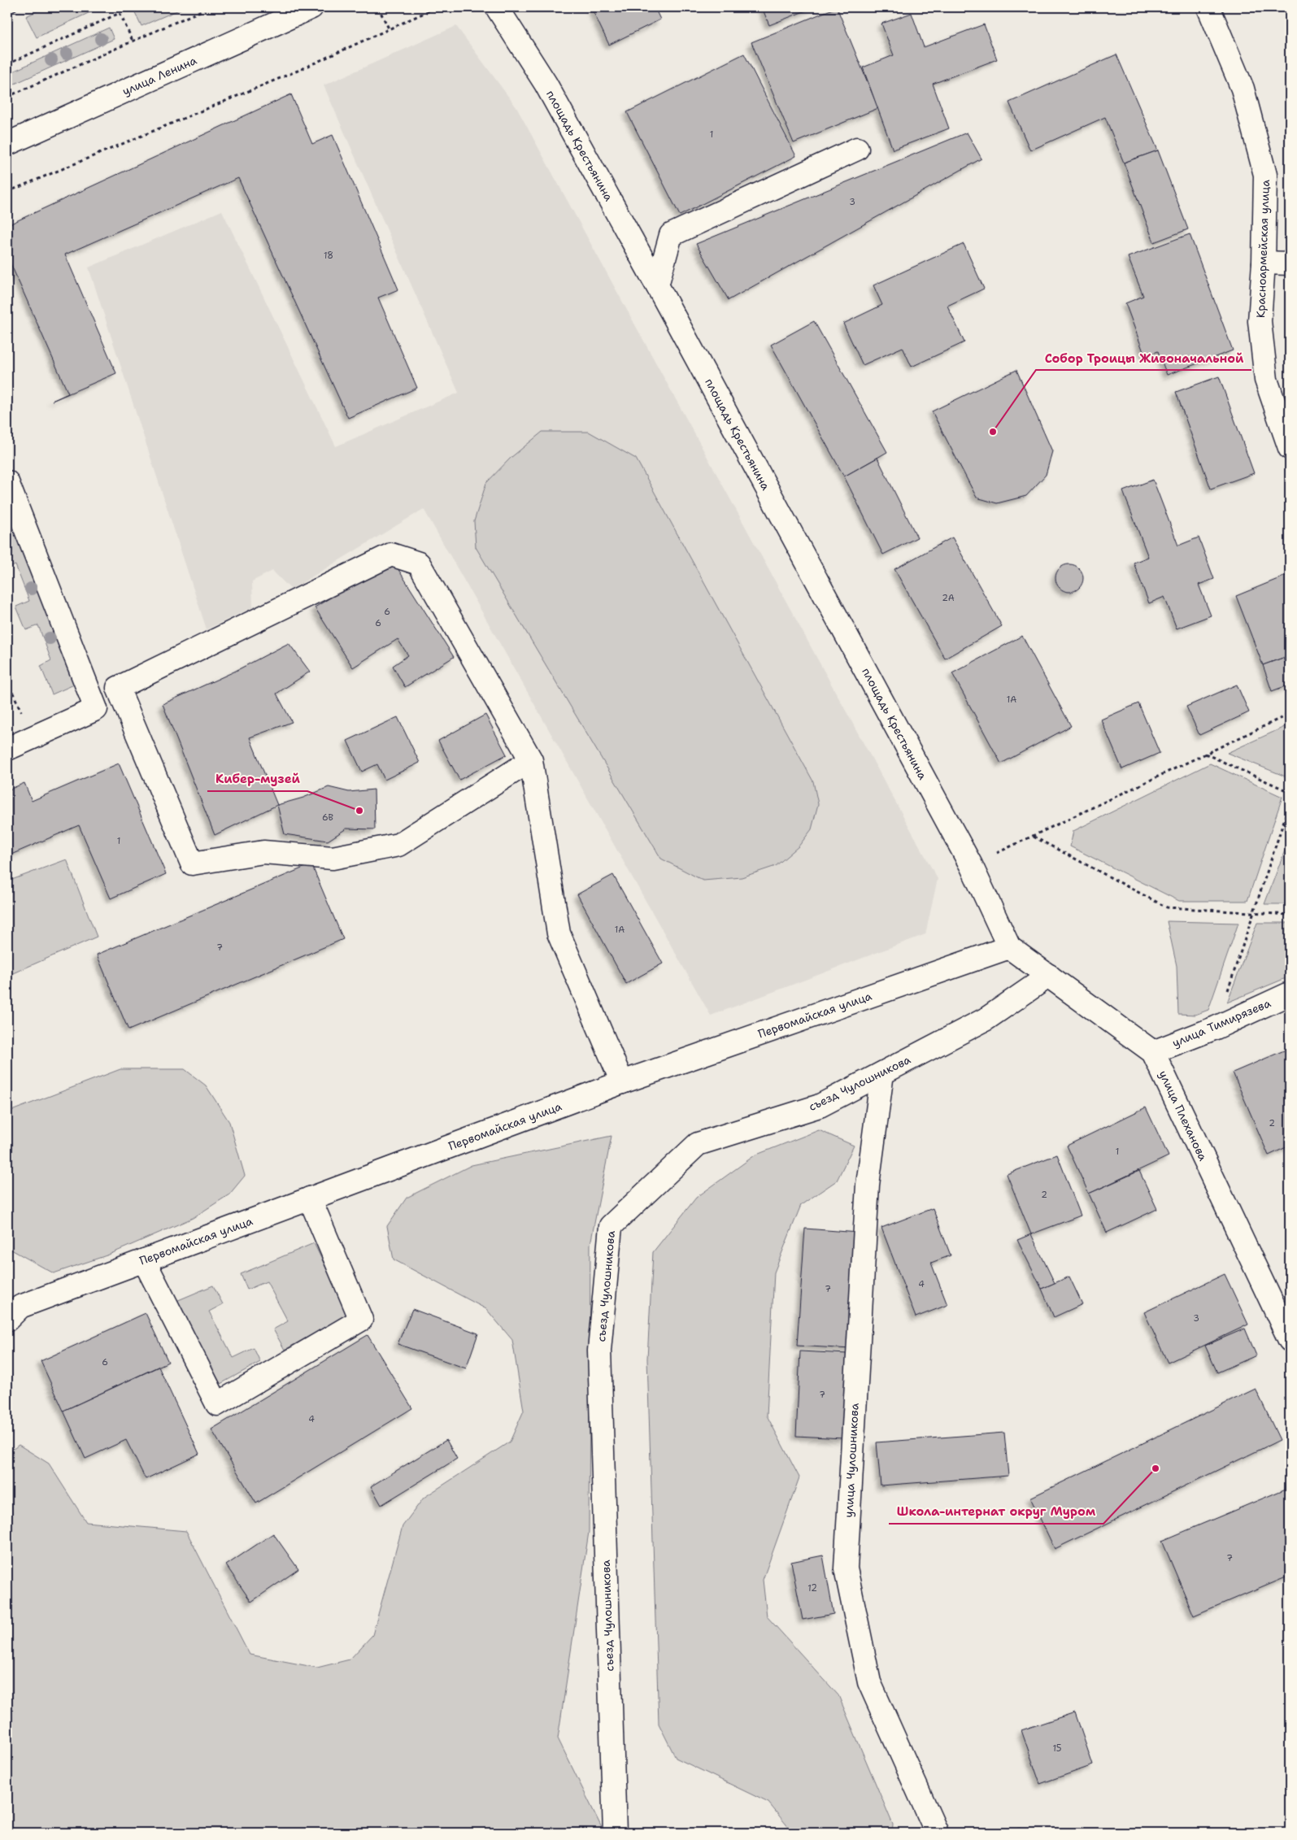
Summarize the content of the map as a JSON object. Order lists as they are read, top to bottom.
{
  "streets": {
    "street": [
      "улица Ленина",
      "площадь Крестьянина",
      "Красноармейская улица",
      "Первомайская улица",
      "улица Тимирязева",
      "съезд Чулошникова",
      "улица Плеханова",
      "улица Чулошникова"
    ]
  },
  "crossings": [
    ["площадь Крестьянина", "Первомайская улица"],
    ["площадь Крестьянина", "улица Плеханова"],
    ["Первомайская улица", "улица Плеханова"],
    ["улица Тимирязева", "улица Плеханова"],
    ["съезд Чулошникова", "улица Плеханова"],
    ["съезд Чулошникова", "улица Чулошникова"]
  ],
  "places": ["Собор Троицы Живоначальной", "Кибер-музей", "Школа-интернат округ Муром"],
  "house_numbers": [
    "1",
    "3",
    "18",
    "2А",
    "6",
    "6",
    "1А",
    "6В",
    "1",
    "1А",
    "7",
    "2",
    "1",
    "2",
    "4",
    "7",
    "3",
    "6",
    "7",
    "4",
    "7",
    "12",
    "15"
  ]
}
